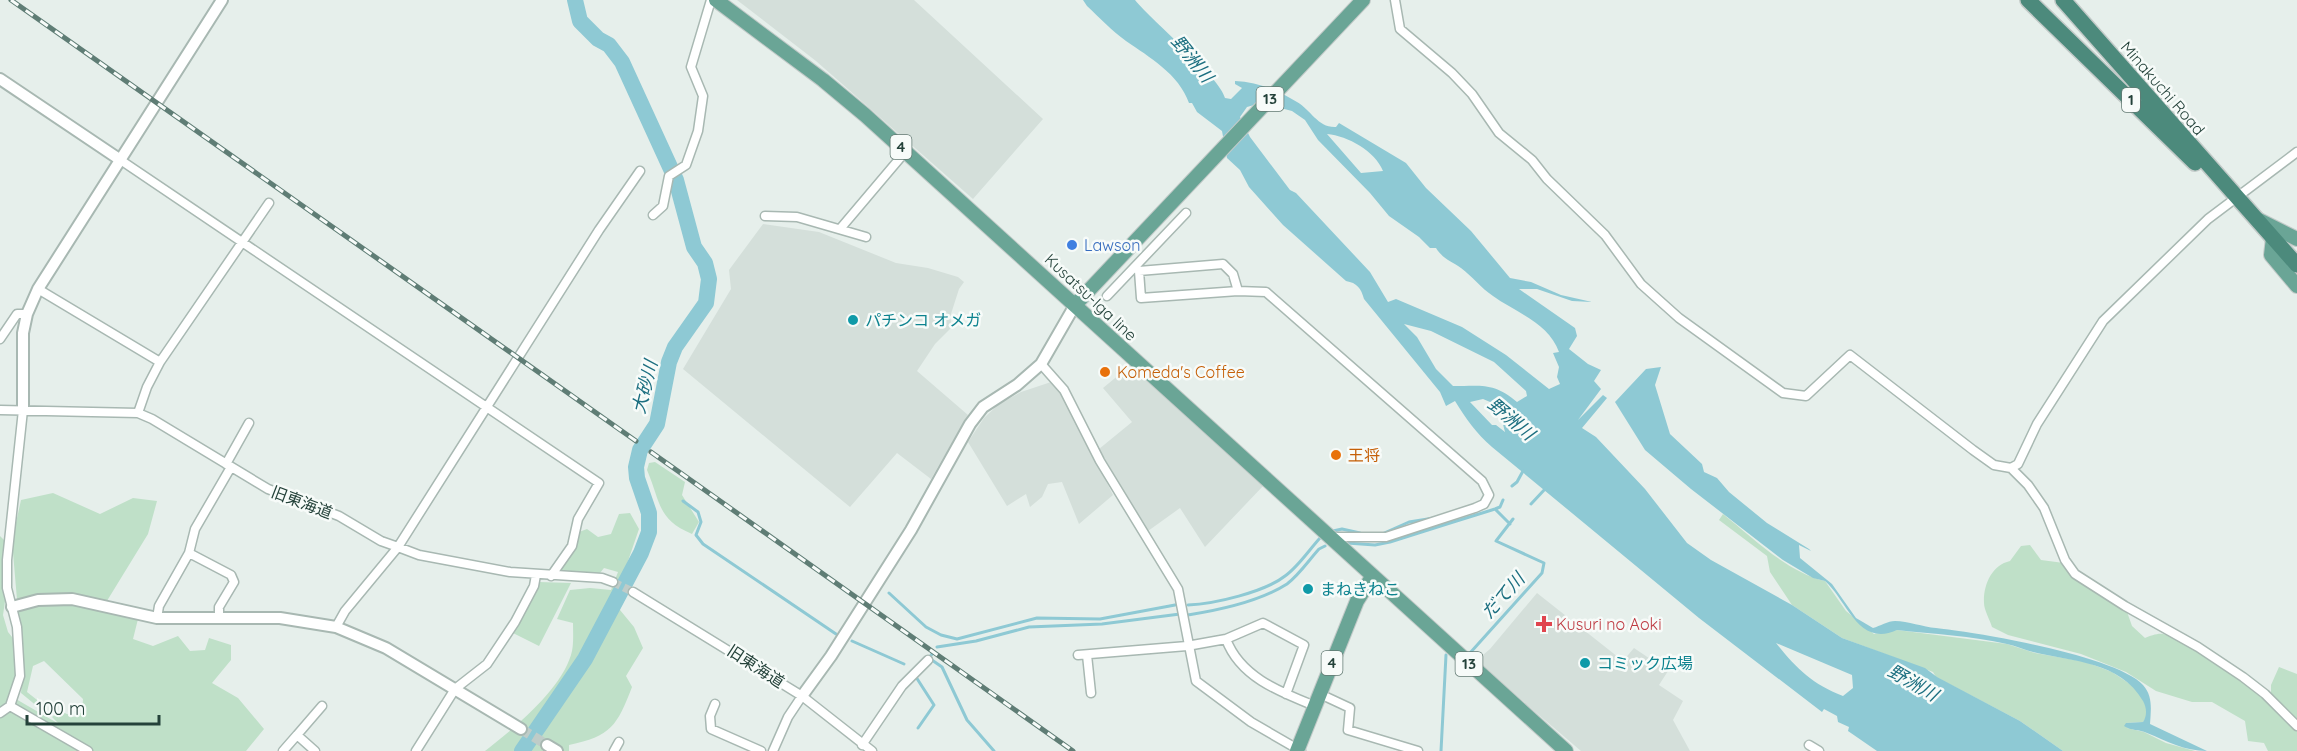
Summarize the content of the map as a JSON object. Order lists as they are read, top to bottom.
{
  "streets": {
    "highway": ["Minakuchi Road", "1"],
    "main road": ["13", "4", "Kusatsu-Iga line"],
    "street": ["旧東海道"]
  },
  "crossings": [
    ["13", "4"],
    ["13", "Kusatsu-Iga line"],
    ["4", "Kusatsu-Iga line"]
  ],
  "water": ["野洲川", "大砂川", "だて川"],
  "places": {
    "other": [
      "Lawson",
      "パチンコ オメガ",
      "Komeda's Coffee",
      "王将",
      "まねきねこ",
      "コミック広場"
    ],
    "health": ["Kusuri no Aoki"]
  },
  "scale_bar": "100 m"
}
